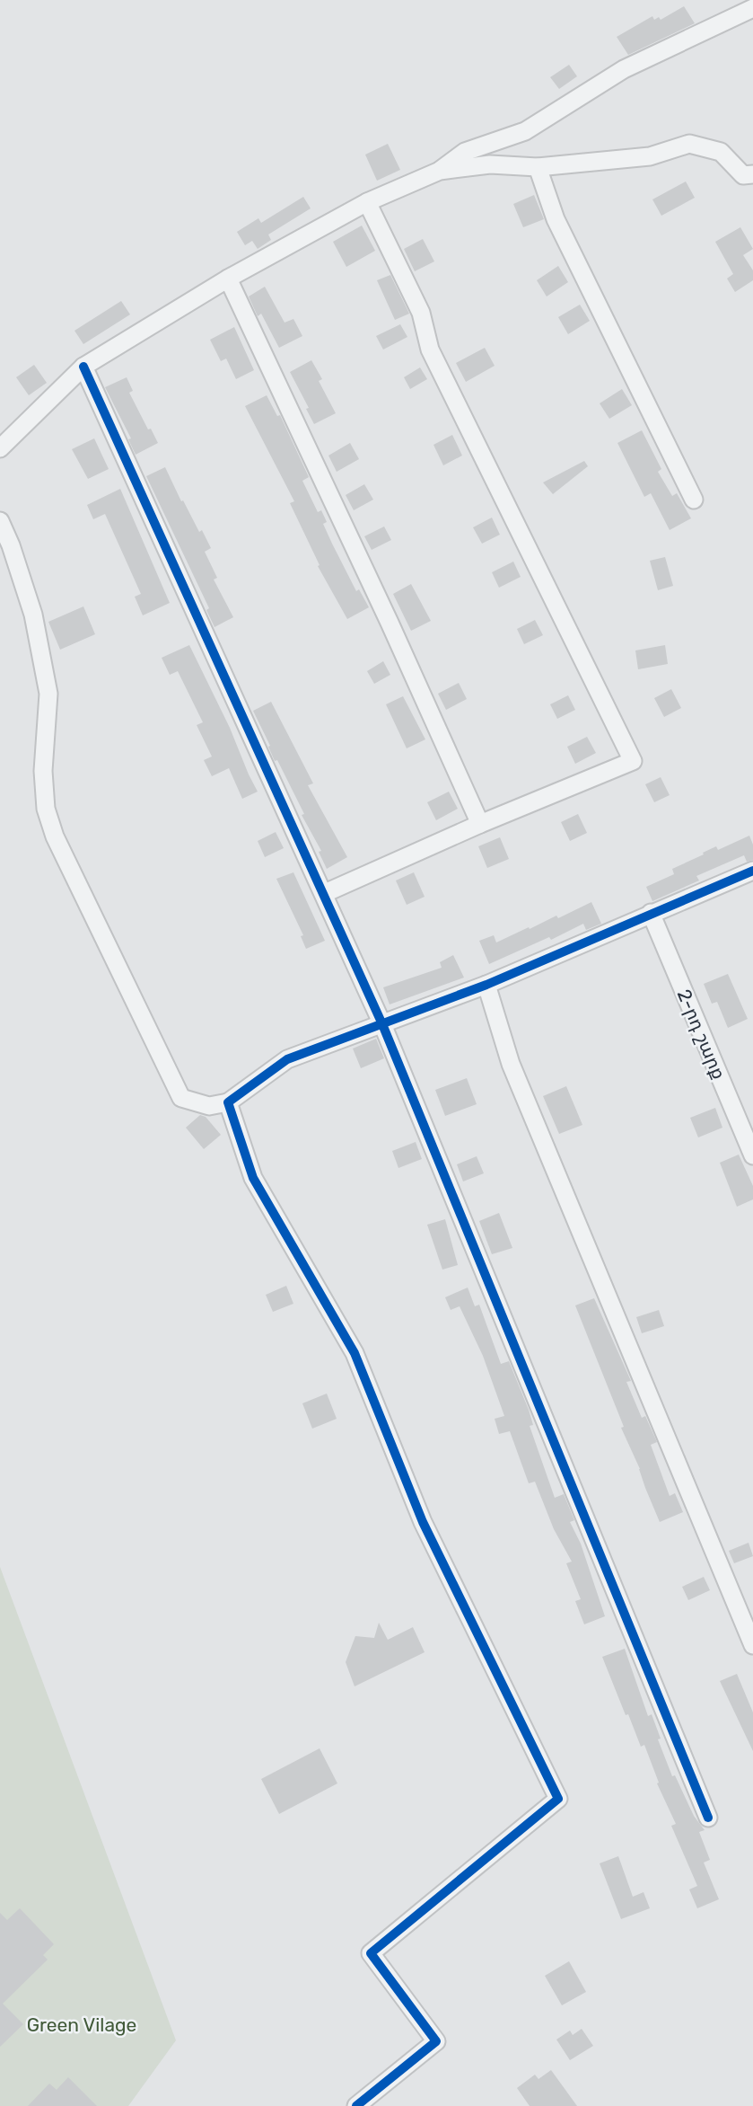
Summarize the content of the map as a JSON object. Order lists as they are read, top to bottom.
{
  "streets": {
    "street": ["2-րդ շարք"]
  },
  "parks": ["Green Vilage"]
}
